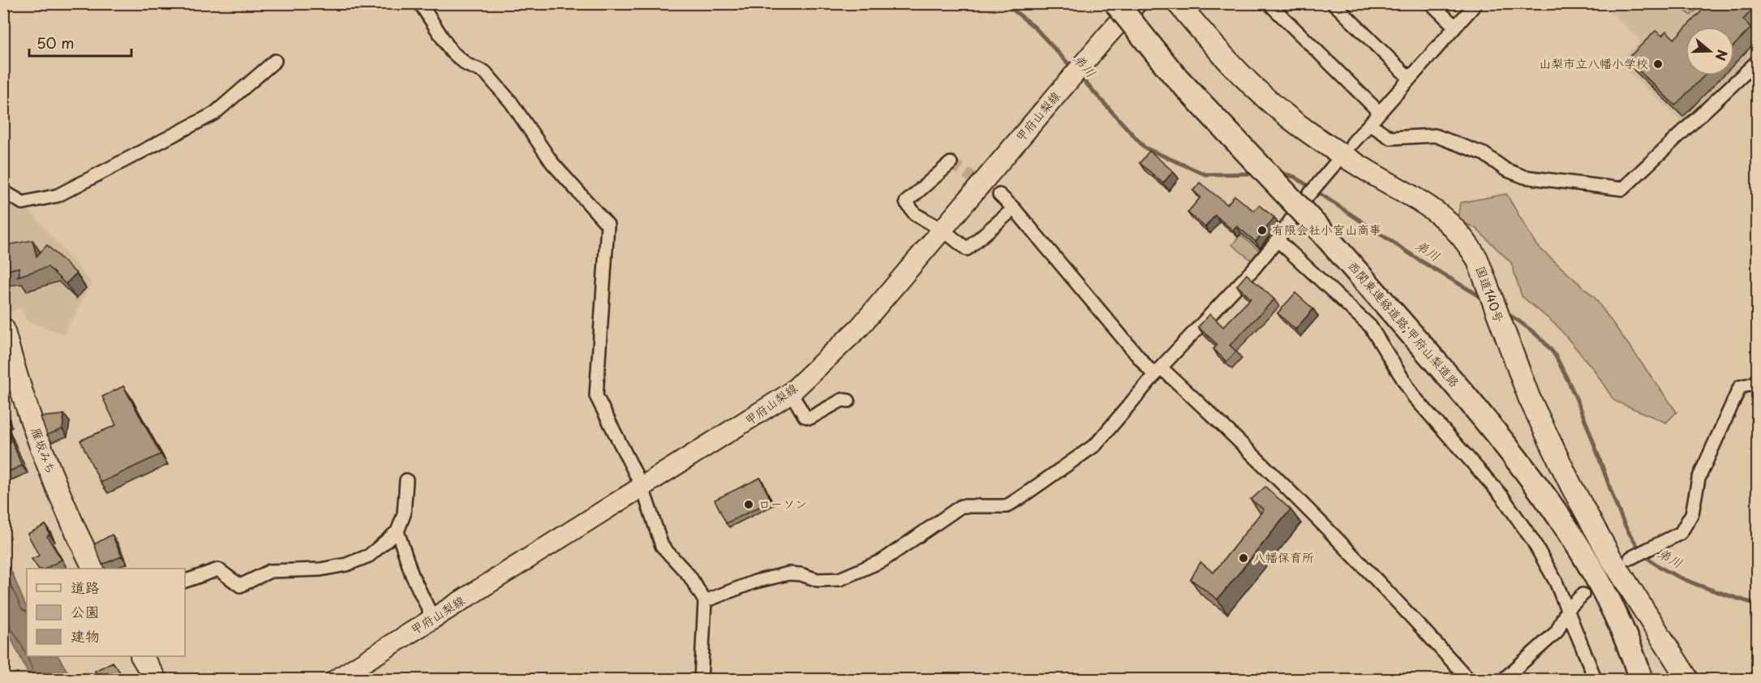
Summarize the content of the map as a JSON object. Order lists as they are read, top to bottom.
{
  "streets": {
    "highway": ["国道140号", "西関東連絡道路;甲府山梨道路", "雁坂みち"],
    "main road": ["甲府山梨線"]
  },
  "water": ["弟川"],
  "places": [
    "山梨市立八幡小学校",
    "有限会社小宮山商事",
    "ローソン",
    "八幡保育所"
  ],
  "legend": ["道路", "公園", "建物"],
  "scale_bar": "50 m",
  "north": "right"
}
